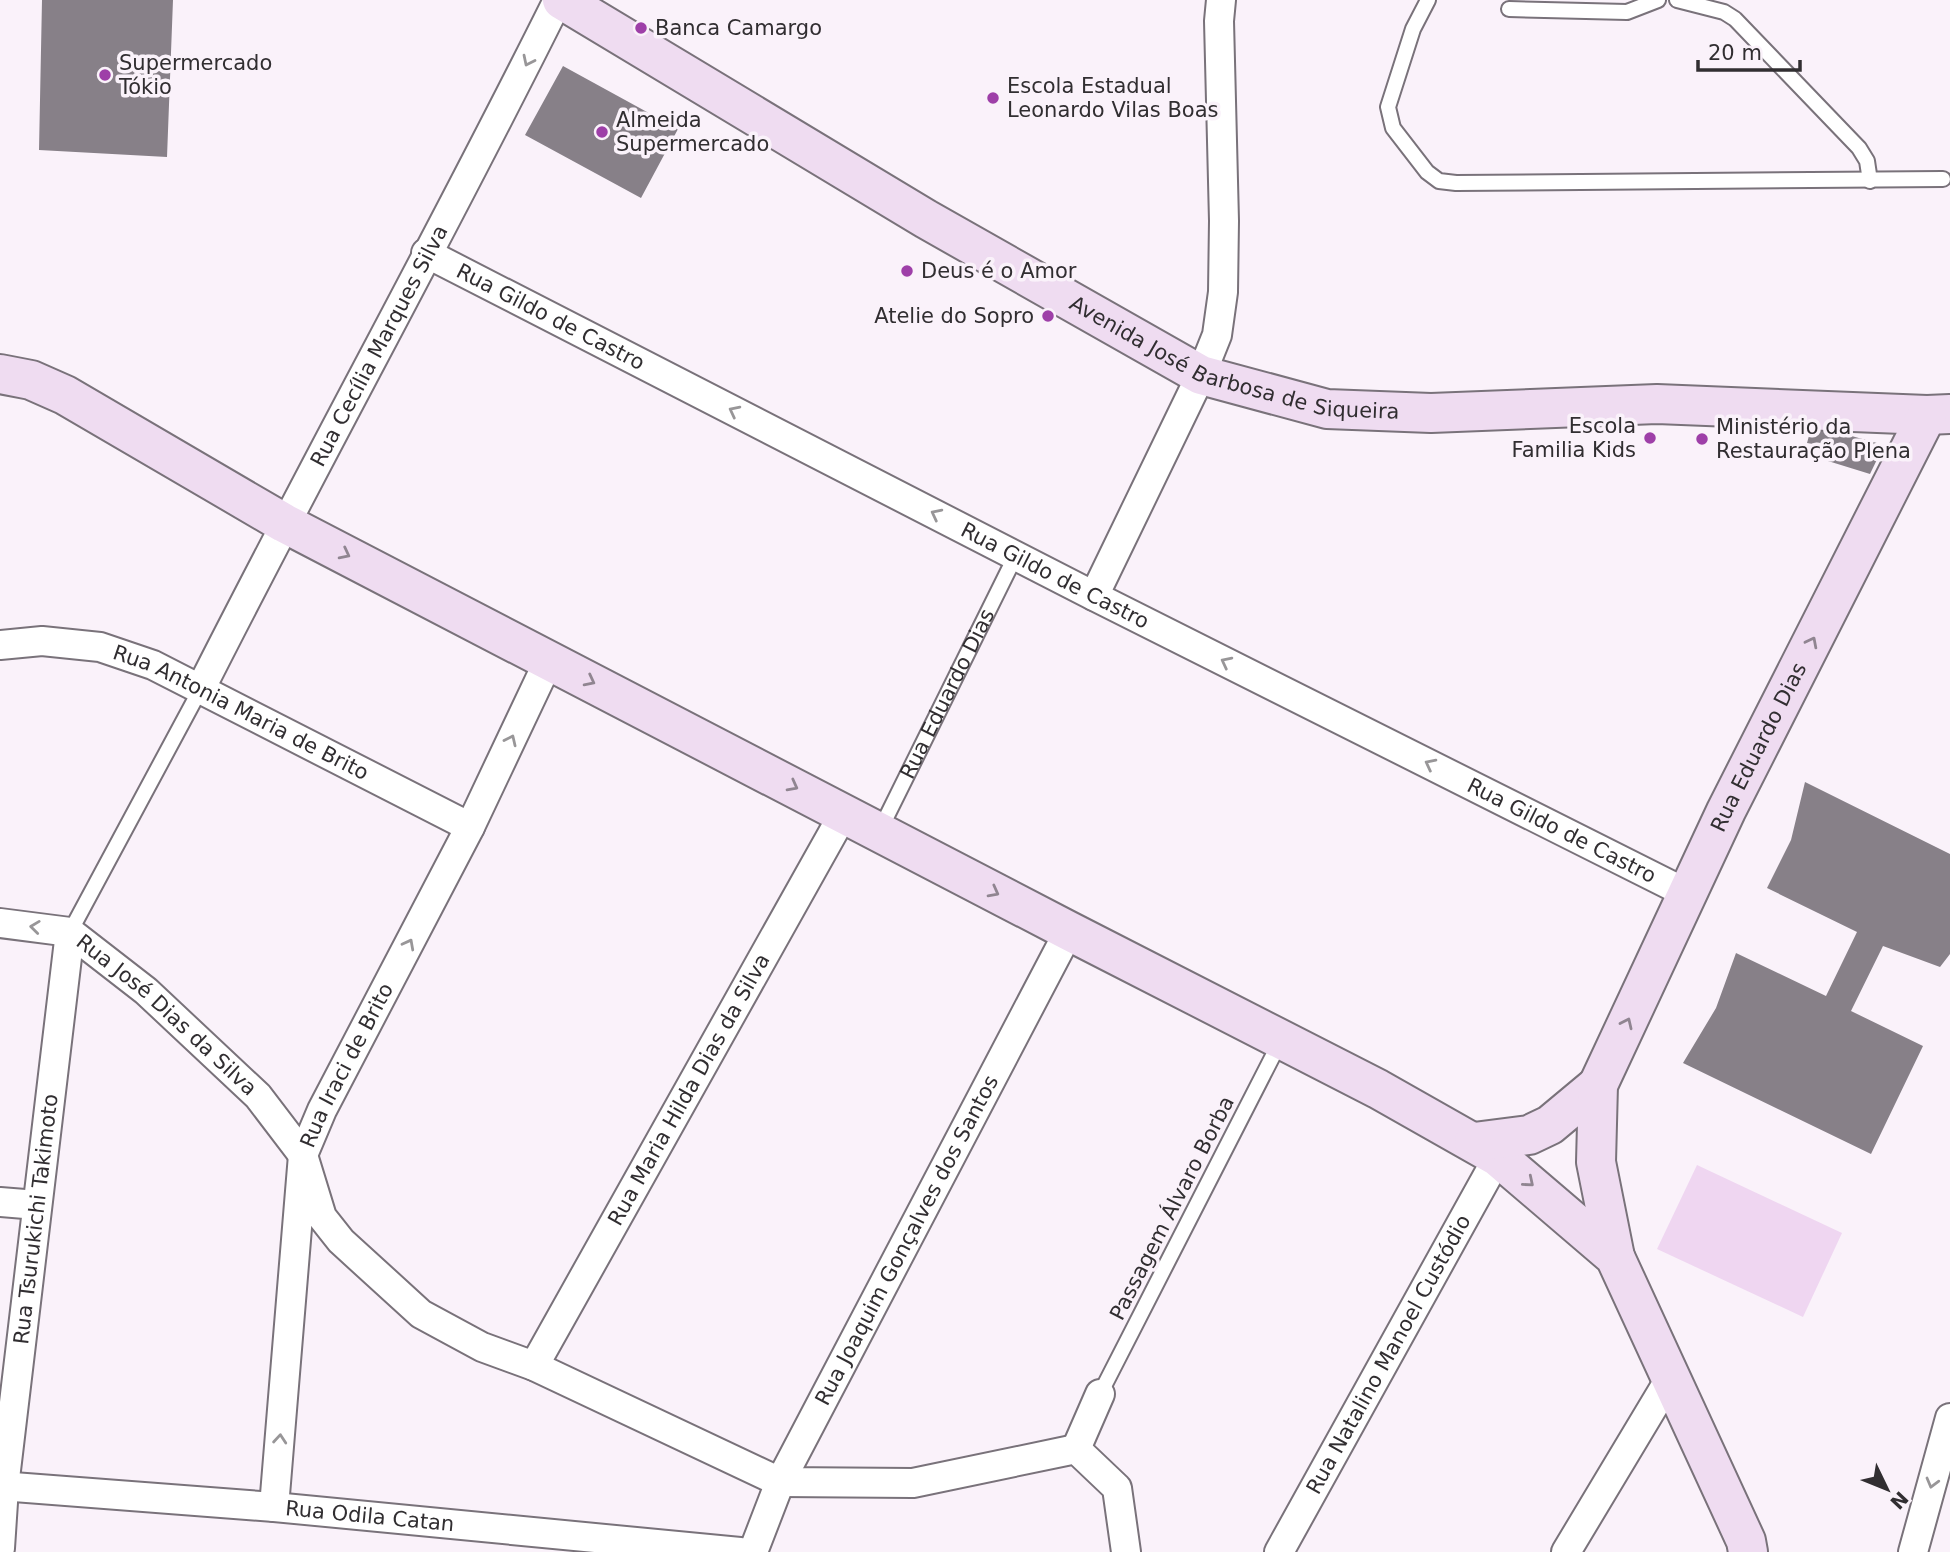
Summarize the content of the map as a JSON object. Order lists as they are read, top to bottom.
{
  "streets": {
    "street": [
      "Rua Gildo de Castro",
      "Rua Cecília Marques Silva",
      "Avenida José Barbosa de Siqueira",
      "Rua Eduardo Dias",
      "Rua Antonia Maria de Brito",
      "Rua José Dias da Silva",
      "Rua Iraci de Brito",
      "Rua Maria Hilda Dias da Silva",
      "Rua Tsurukichi Takimoto",
      "Rua Joaquim Gonçalves dos Santos",
      "Rua Natalino Manoel Custódio",
      "Rua Odila Catan"
    ],
    "lane": ["Passagem Álvaro Borba"]
  },
  "crossings": [
    ["Rua Gildo de Castro", "Rua Cecília Marques Silva"],
    ["Rua Gildo de Castro", "Rua Eduardo Dias"],
    ["Rua Cecília Marques Silva", "Avenida José Barbosa de Siqueira"],
    ["Rua Cecília Marques Silva", "Rua Antonia Maria de Brito"],
    ["Avenida José Barbosa de Siqueira", "Rua Eduardo Dias"],
    ["Rua Eduardo Dias", "Rua Natalino Manoel Custódio"],
    ["Rua Antonia Maria de Brito", "Rua Iraci de Brito"],
    ["Rua José Dias da Silva", "Rua Iraci de Brito"],
    ["Rua José Dias da Silva", "Rua Tsurukichi Takimoto"],
    ["Rua Iraci de Brito", "Rua Odila Catan"],
    ["Rua Tsurukichi Takimoto", "Rua Odila Catan"]
  ],
  "one_way": [
    "Rua Gildo de Castro",
    "Rua Cecília Marques Silva",
    "Rua Eduardo Dias",
    "Rua Iraci de Brito"
  ],
  "places": [
    "Banca Camargo",
    "Supermercado Tókio",
    "Escola Estadual Leonardo Vilas Boas",
    "Almeida Supermercado",
    "Deus é o Amor",
    "Atelie do Sopro",
    "Escola Familia Kids",
    "Ministério da Restauração Plena"
  ],
  "scale_bar": "20 m",
  "north": "bottom right"
}
